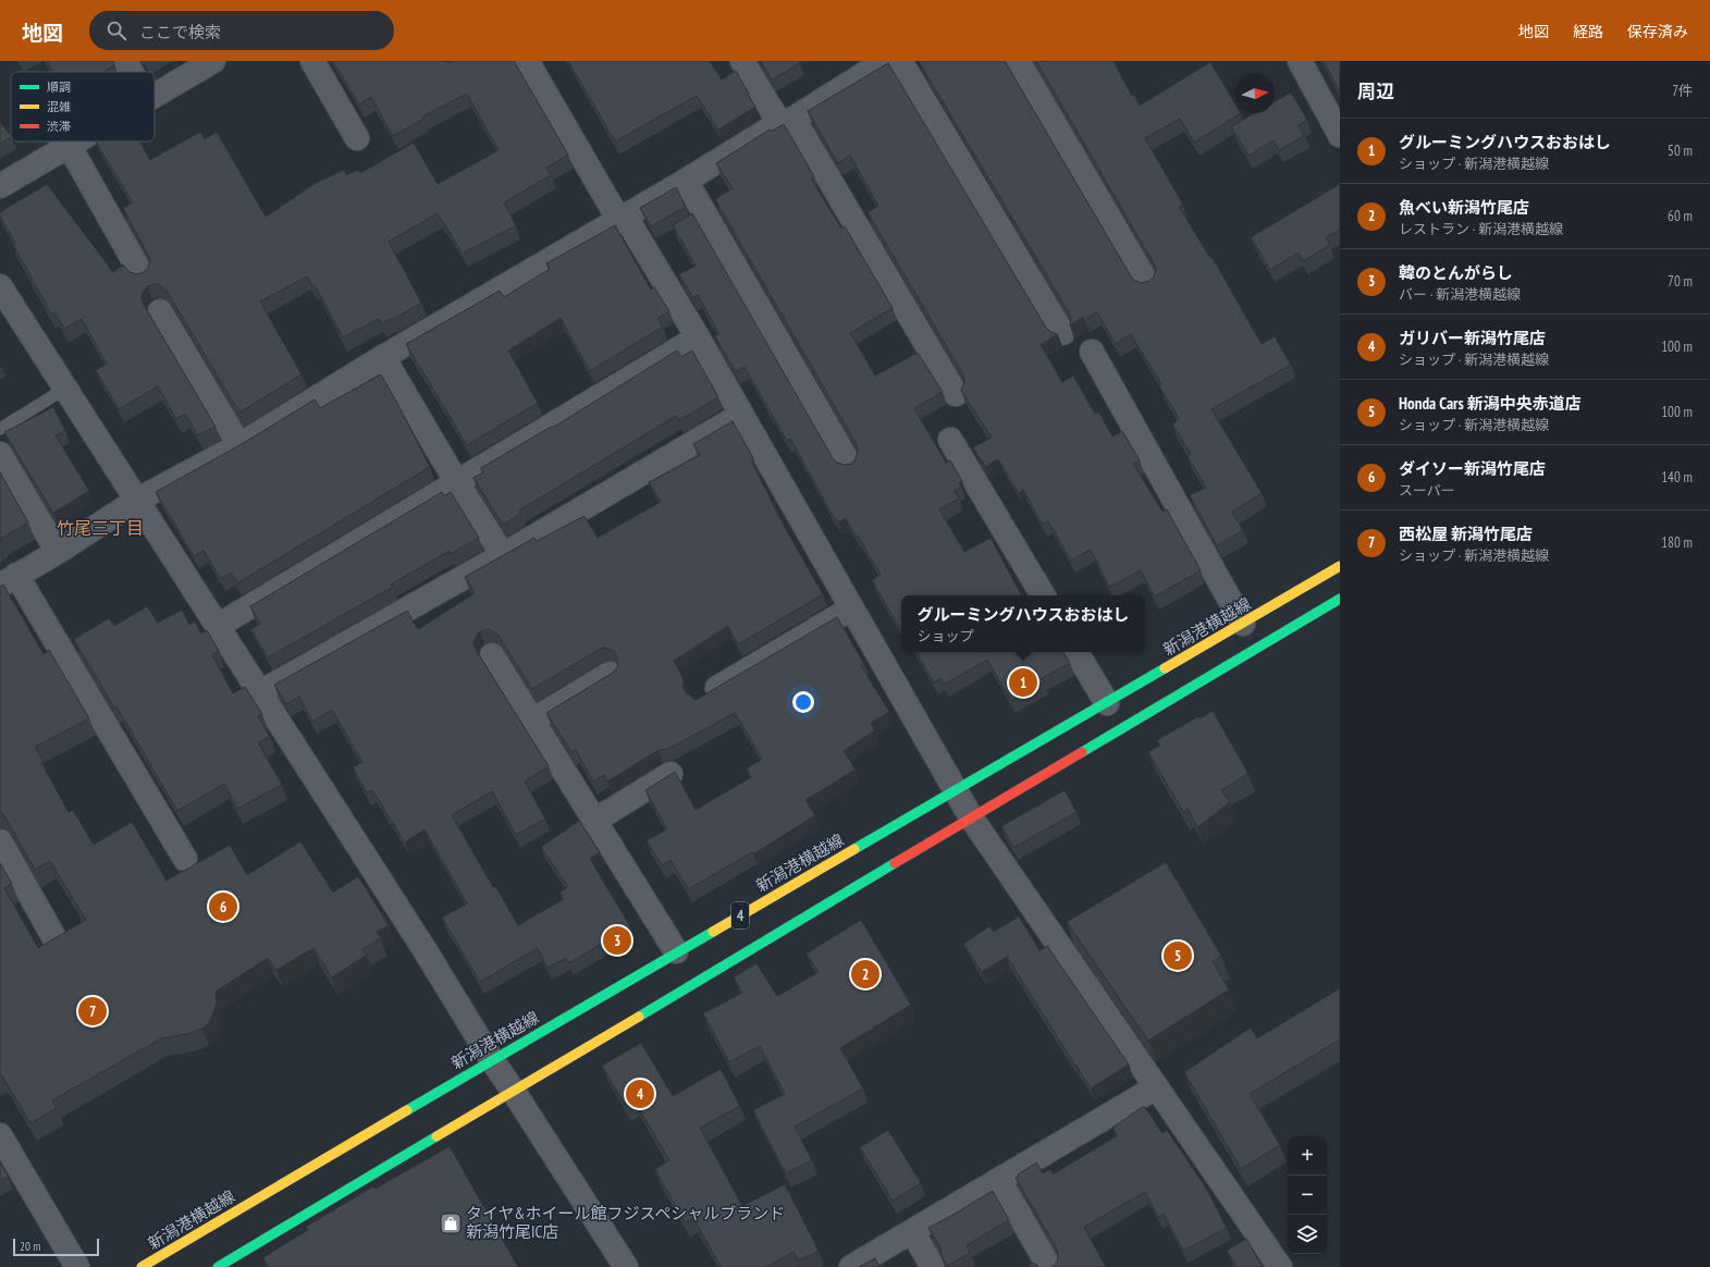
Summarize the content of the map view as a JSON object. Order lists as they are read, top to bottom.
{
  "streets": {
    "main road": ["新潟港横越線", "4"]
  },
  "districts": ["竹尾三丁目"],
  "places": {
    "shop": ["タイヤ&ホイール館フジスペシャルブランド 新潟竹尾IC店"]
  },
  "legend": ["順調", "混雑", "渋滞"],
  "scale_bar": "20 m",
  "north": "right",
  "page": {
    "header": "地図",
    "search": "ここで検索",
    "nav": ["地図", "経路", "保存済み"],
    "heading": ["周辺", "7件"],
    "list": [
      {
        "mark": "1",
        "name": "グルーミングハウスおおはし",
        "note": "ショップ · 新潟港横越線",
        "value": "50 m"
      },
      {
        "mark": "2",
        "name": "魚べい新潟竹尾店",
        "note": "レストラン · 新潟港横越線",
        "value": "60 m"
      },
      {
        "mark": "3",
        "name": "韓のとんがらし",
        "note": "バー · 新潟港横越線",
        "value": "70 m"
      },
      {
        "mark": "4",
        "name": "ガリバー新潟竹尾店",
        "note": "ショップ · 新潟港横越線",
        "value": "100 m"
      },
      {
        "mark": "5",
        "name": "Honda Cars 新潟中央赤道店",
        "note": "ショップ · 新潟港横越線",
        "value": "100 m"
      },
      {
        "mark": "6",
        "name": "ダイソー新潟竹尾店",
        "note": "スーパー",
        "value": "140 m"
      },
      {
        "mark": "7",
        "name": "西松屋 新潟竹尾店",
        "note": "ショップ · 新潟港横越線",
        "value": "180 m"
      }
    ],
    "popup": ["グルーミングハウスおおはし", "ショップ"],
    "pins": [
      "1",
      "6",
      "3",
      "5",
      "2",
      "7",
      "4"
    ],
    "map_buttons": ["+", "−"],
    "scale": "20 m"
  }
}
